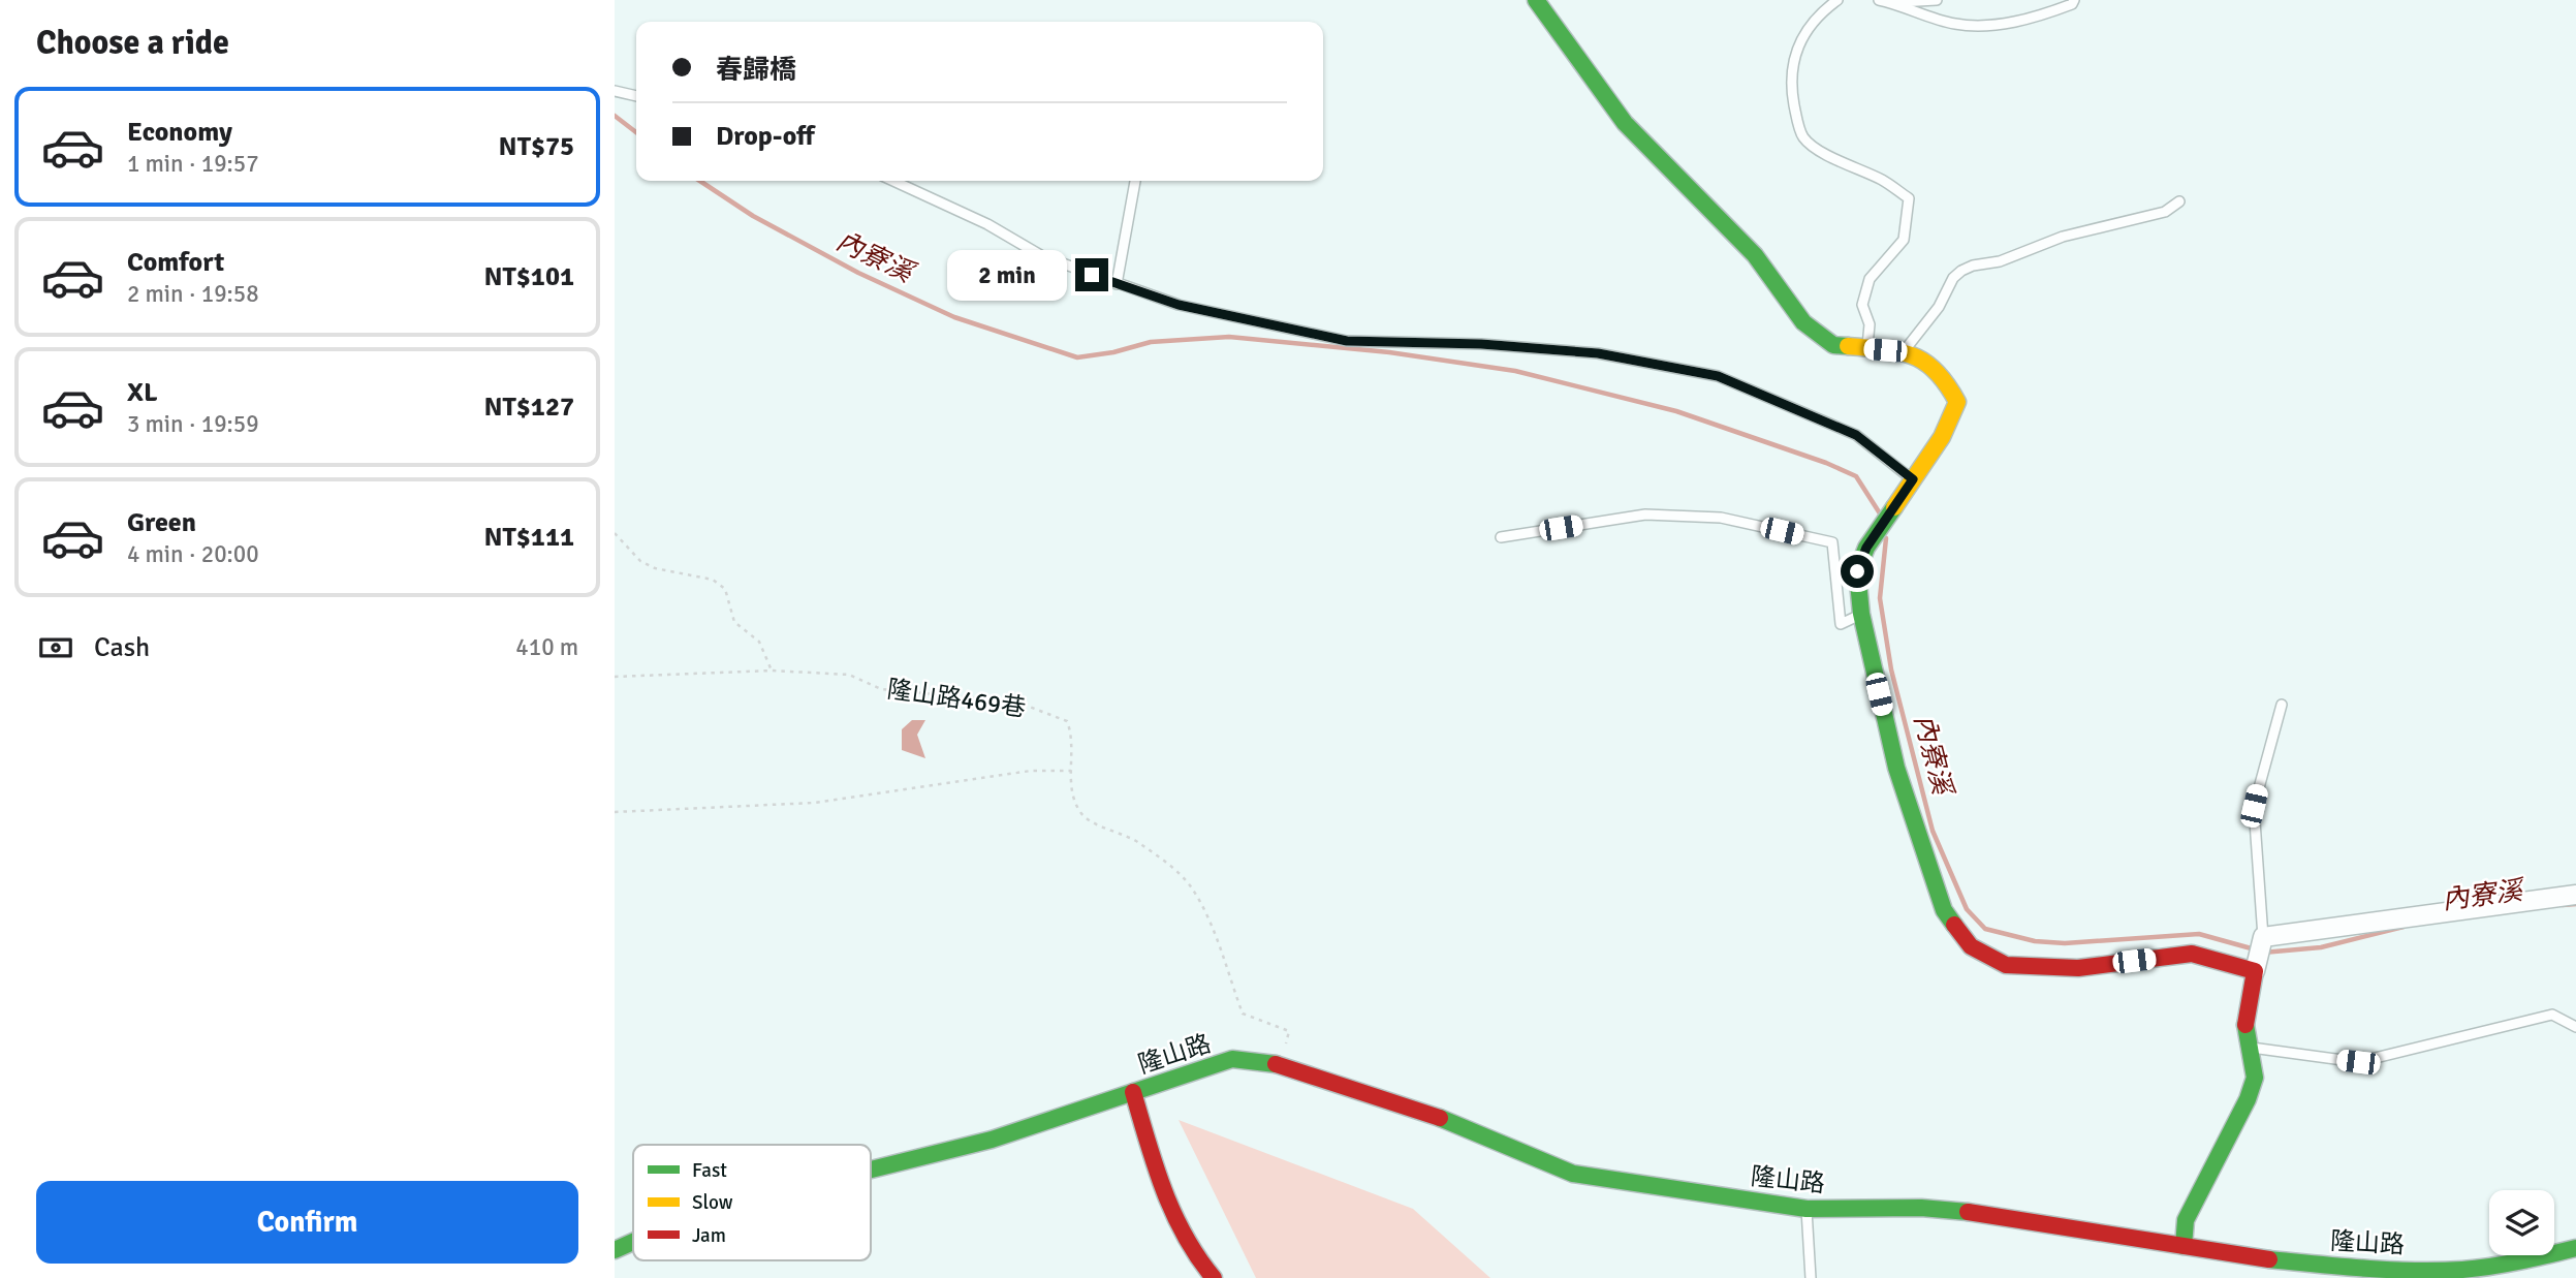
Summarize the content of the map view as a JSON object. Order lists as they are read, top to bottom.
{
  "streets": {
    "street": ["隆山路"],
    "path": ["隆山路469巷"]
  },
  "crossings": [
    ["隆山路469巷", "隆山路"]
  ],
  "water": ["內寮溪"],
  "legend": ["Fast", "Slow", "Jam"],
  "page": {
    "heading": "Choose a ride",
    "banner": ["春歸橋", "Drop-off"],
    "list": [
      {
        "name": "Economy",
        "note": "1 min · 19:57",
        "value": "NT$75"
      },
      {
        "name": "Comfort",
        "note": "2 min · 19:58",
        "value": "NT$101"
      },
      {
        "name": "XL",
        "note": "3 min · 19:59",
        "value": "NT$127"
      },
      {
        "name": "Green",
        "note": "4 min · 20:00",
        "value": "NT$111"
      }
    ],
    "bubble": "2 min",
    "pay": ["Cash", "410 m"],
    "buttons": "Confirm"
  }
}
